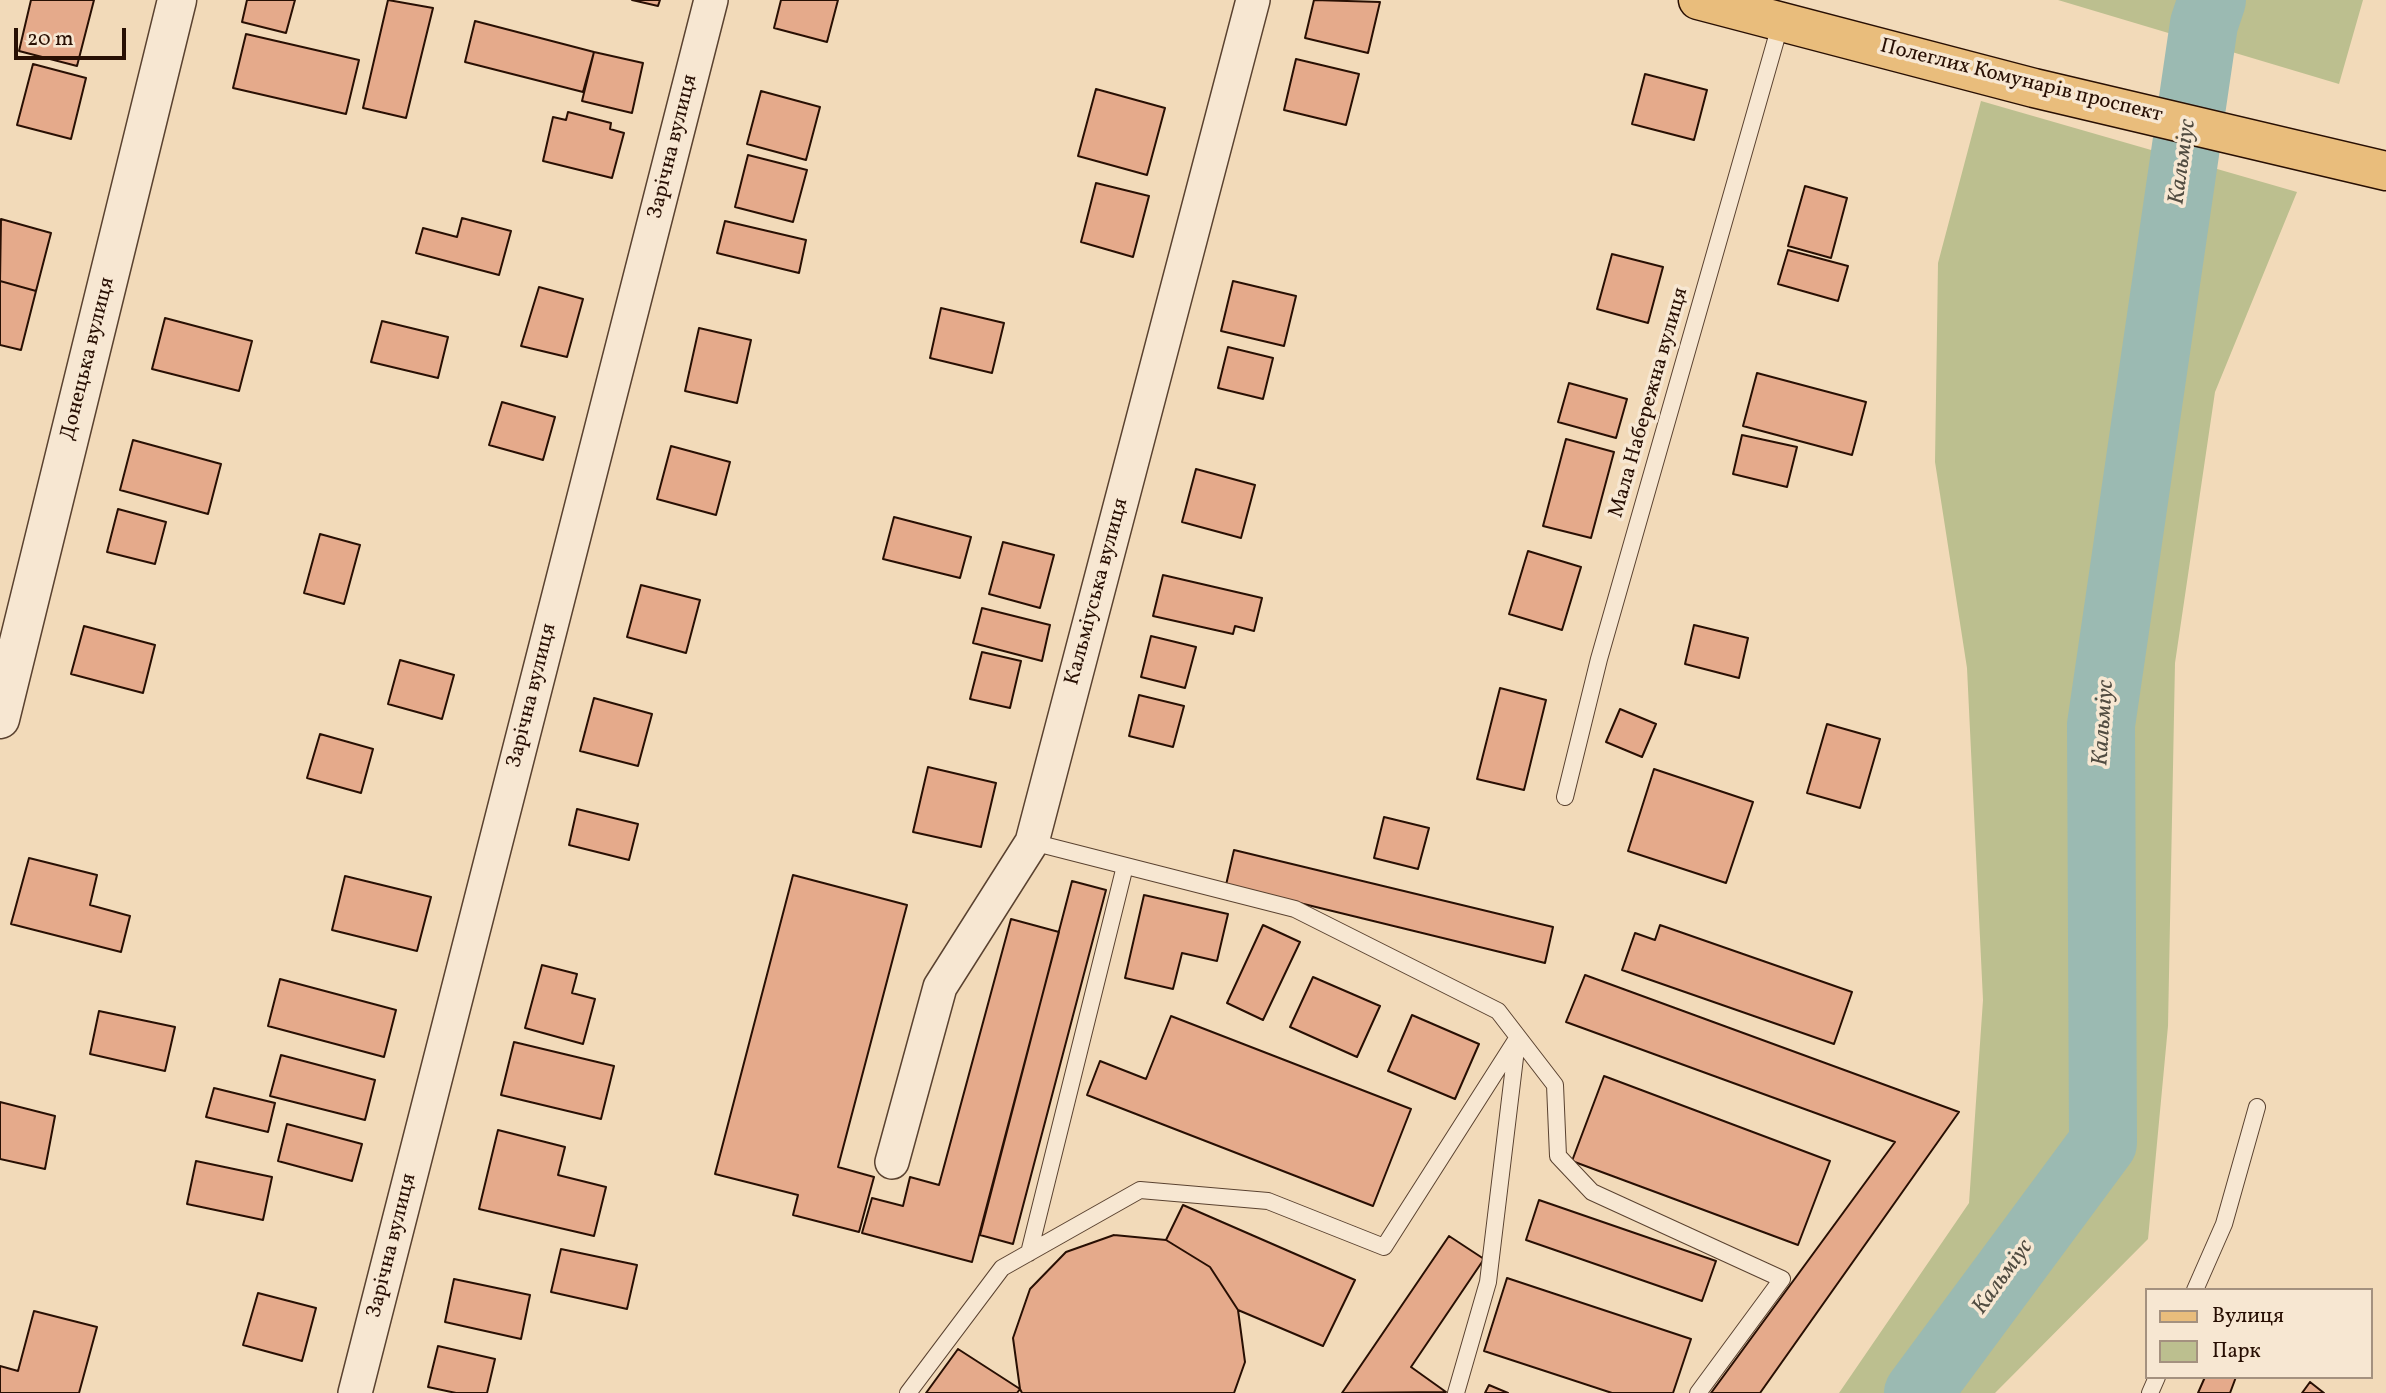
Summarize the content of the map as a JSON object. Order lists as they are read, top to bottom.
{
  "streets": {
    "main road": ["Полеглих Комунарів проспект"],
    "street": ["Зарічна вулиця", "Донецька вулиця", "Кальміуська вулиця"],
    "lane": ["Мала Набережна вулиця"]
  },
  "crossings": [
    ["Полеглих Комунарів проспект", "Мала Набережна вулиця"]
  ],
  "water": ["Кальміус"],
  "legend": ["Вулиця", "Парк"],
  "scale_bar": "20 m"
}
